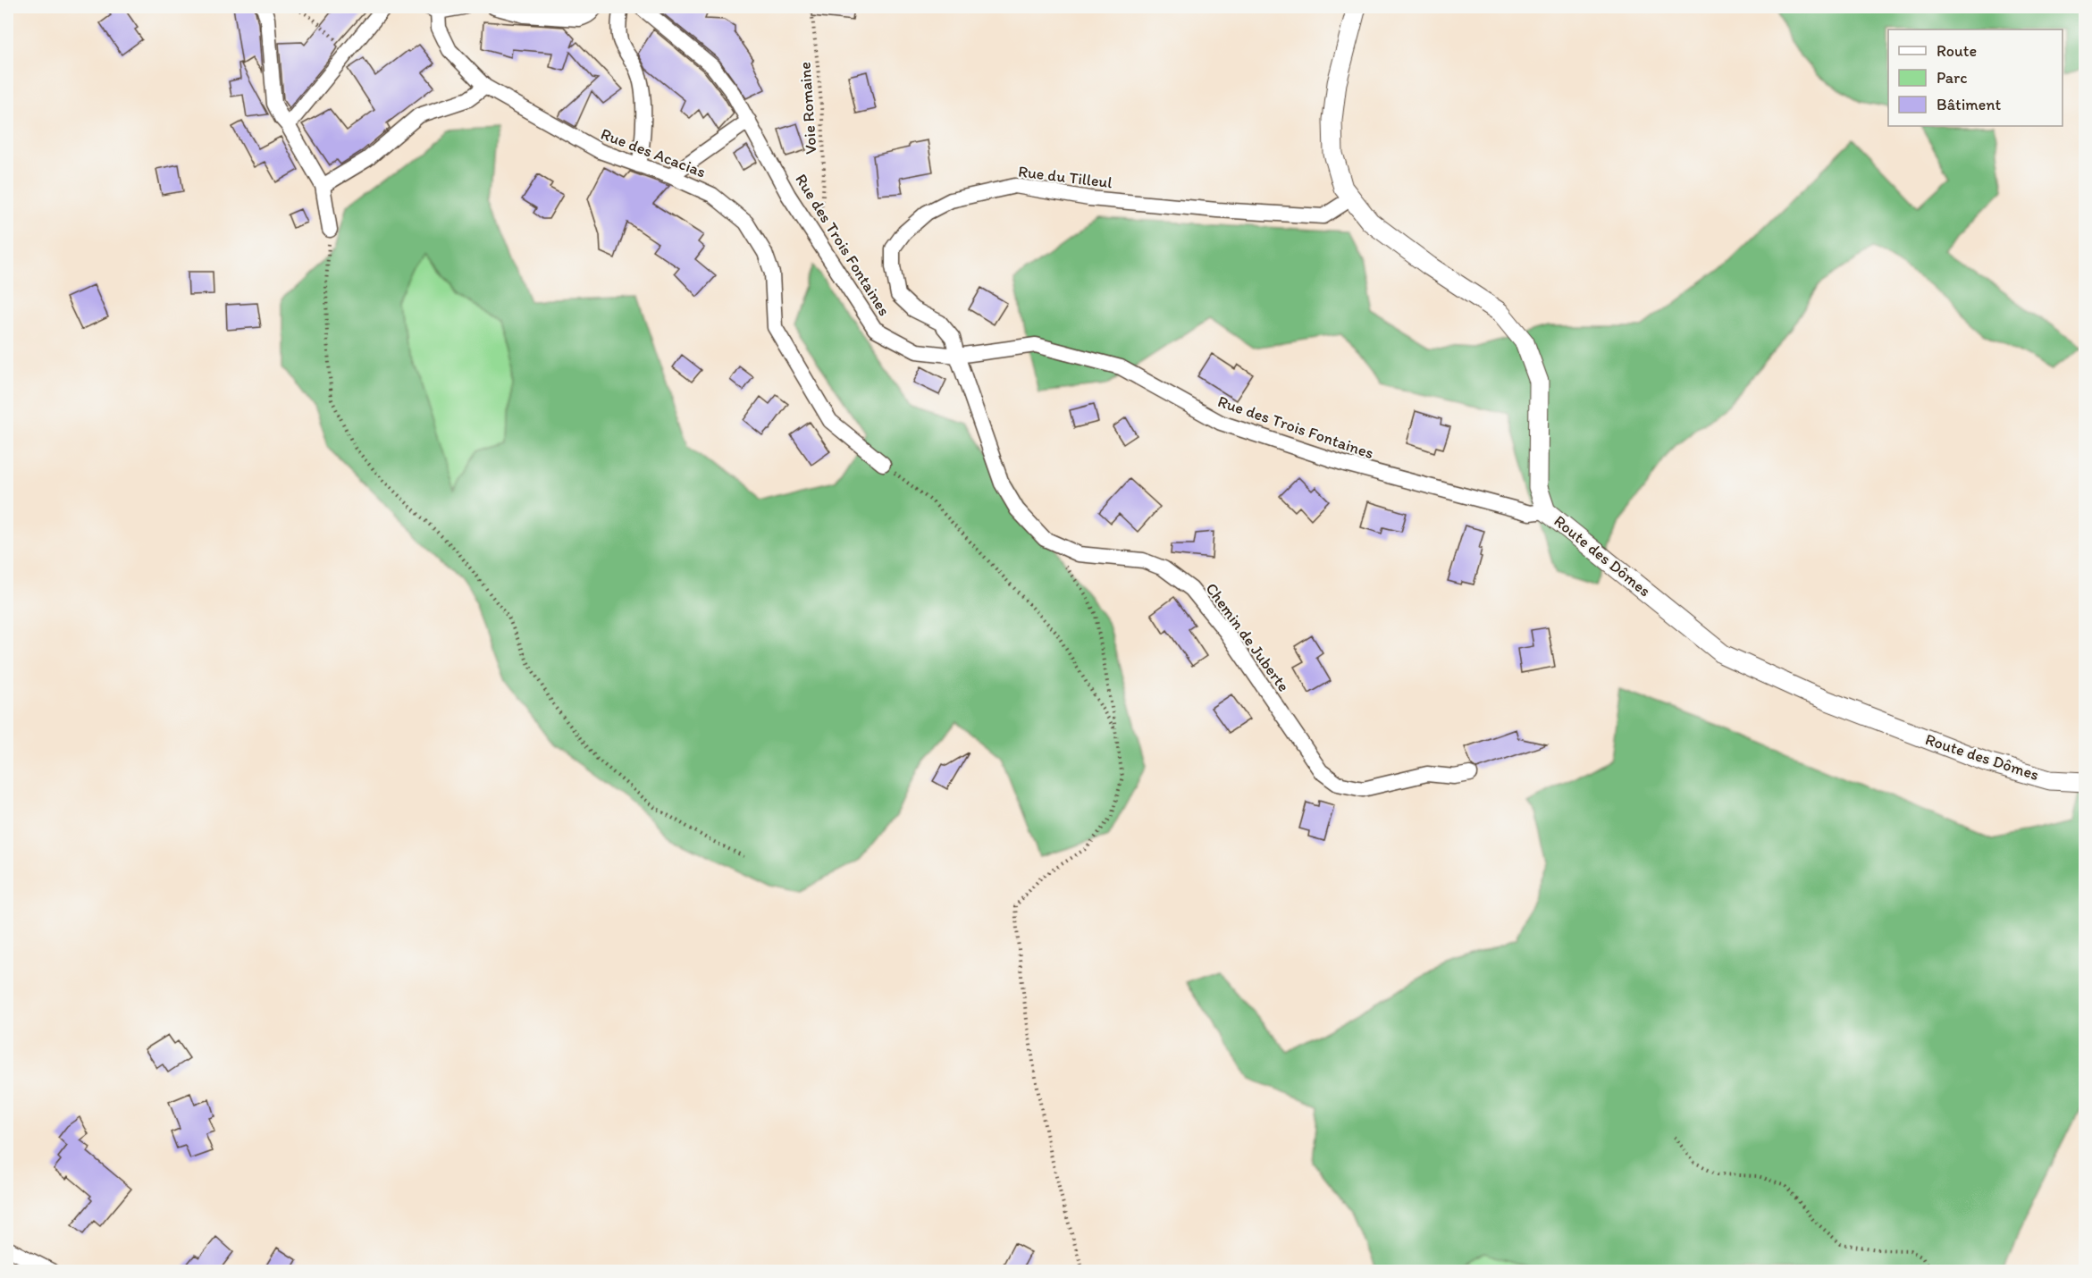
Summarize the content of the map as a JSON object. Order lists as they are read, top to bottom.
{
  "streets": {
    "street": [
      "Rue des Acacias",
      "Rue du Tilleul",
      "Rue des Trois Fontaines",
      "Route des Dômes",
      "Chemin de Juberte"
    ],
    "path": ["Voie Romaine"]
  },
  "crossings": [
    ["Voie Romaine", "Rue des Trois Fontaines"],
    ["Rue du Tilleul", "Rue des Trois Fontaines"],
    ["Rue du Tilleul", "Route des Dômes"],
    ["Rue du Tilleul", "Chemin de Juberte"],
    ["Rue des Trois Fontaines", "Route des Dômes"],
    ["Rue des Trois Fontaines", "Chemin de Juberte"]
  ],
  "legend": ["Route", "Parc", "Bâtiment"]
}
